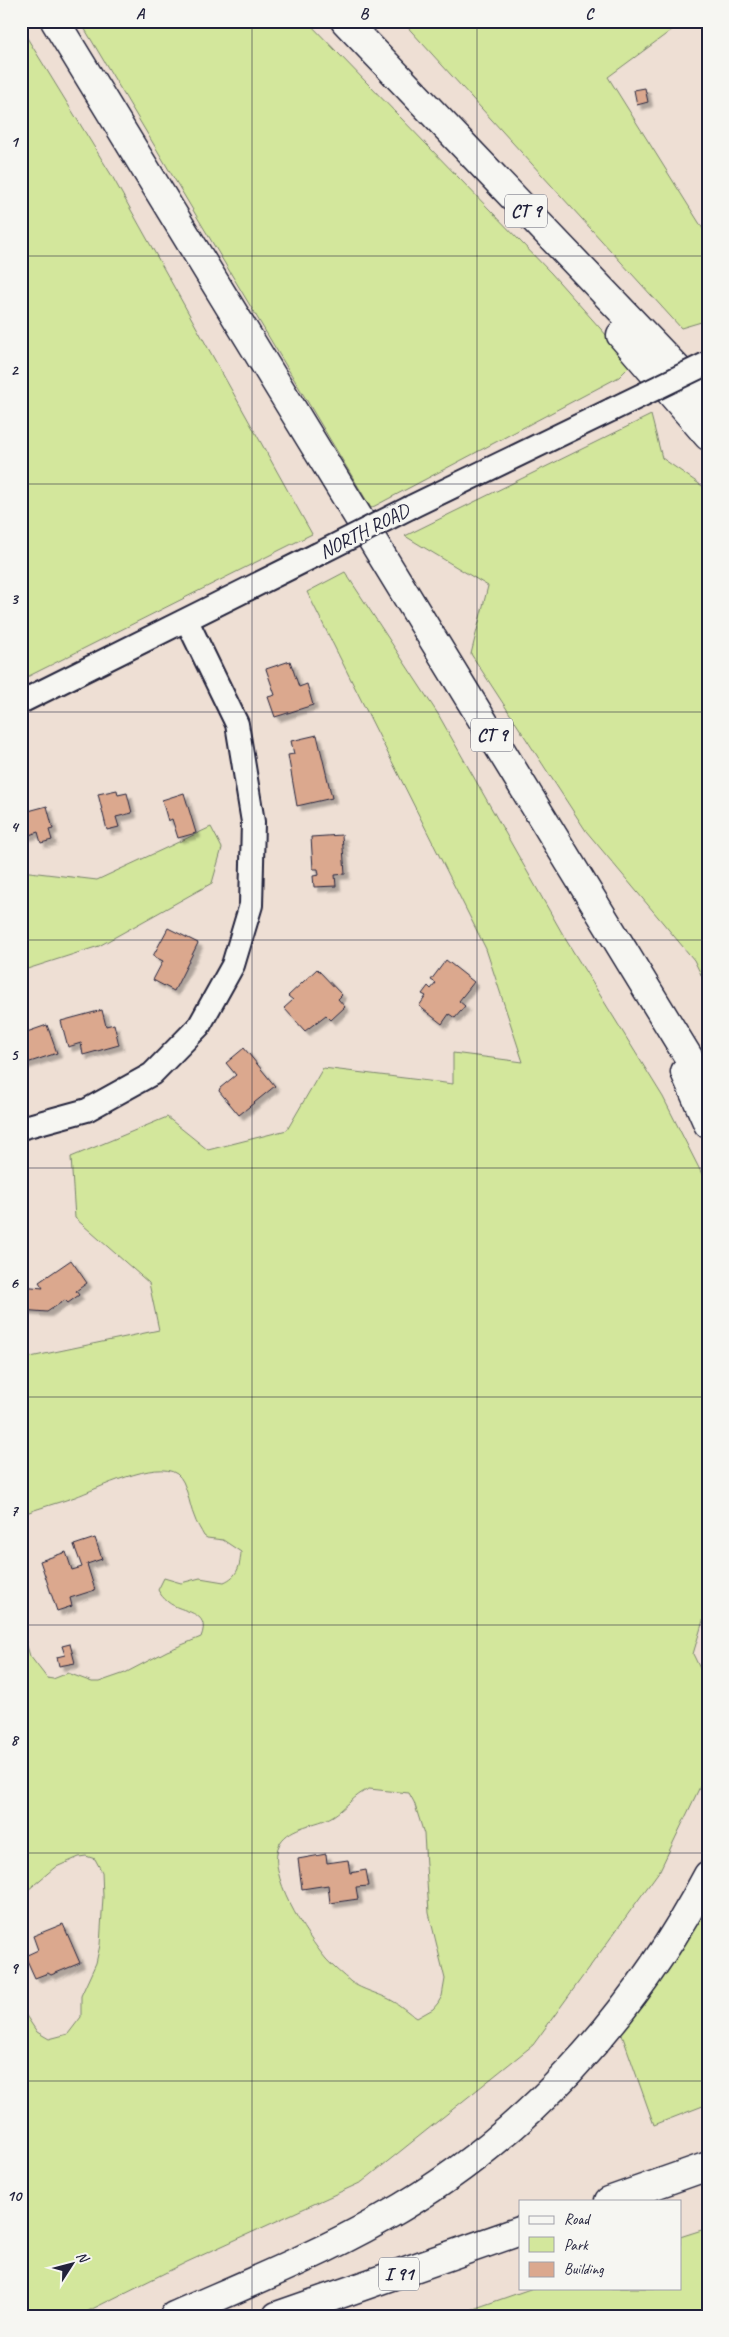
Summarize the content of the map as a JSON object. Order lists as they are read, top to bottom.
{
  "streets": {
    "highway": ["CT 9", "I 91"],
    "street": ["NORTH ROAD"]
  },
  "legend": ["Road", "Park", "Building"],
  "north": "top right",
  "grid": {
    "columns": ["A", "B", "C"],
    "rows": [
      "1",
      "2",
      "3",
      "4",
      "5",
      "6",
      "7",
      "8",
      "9",
      "10"
    ]
  }
}
